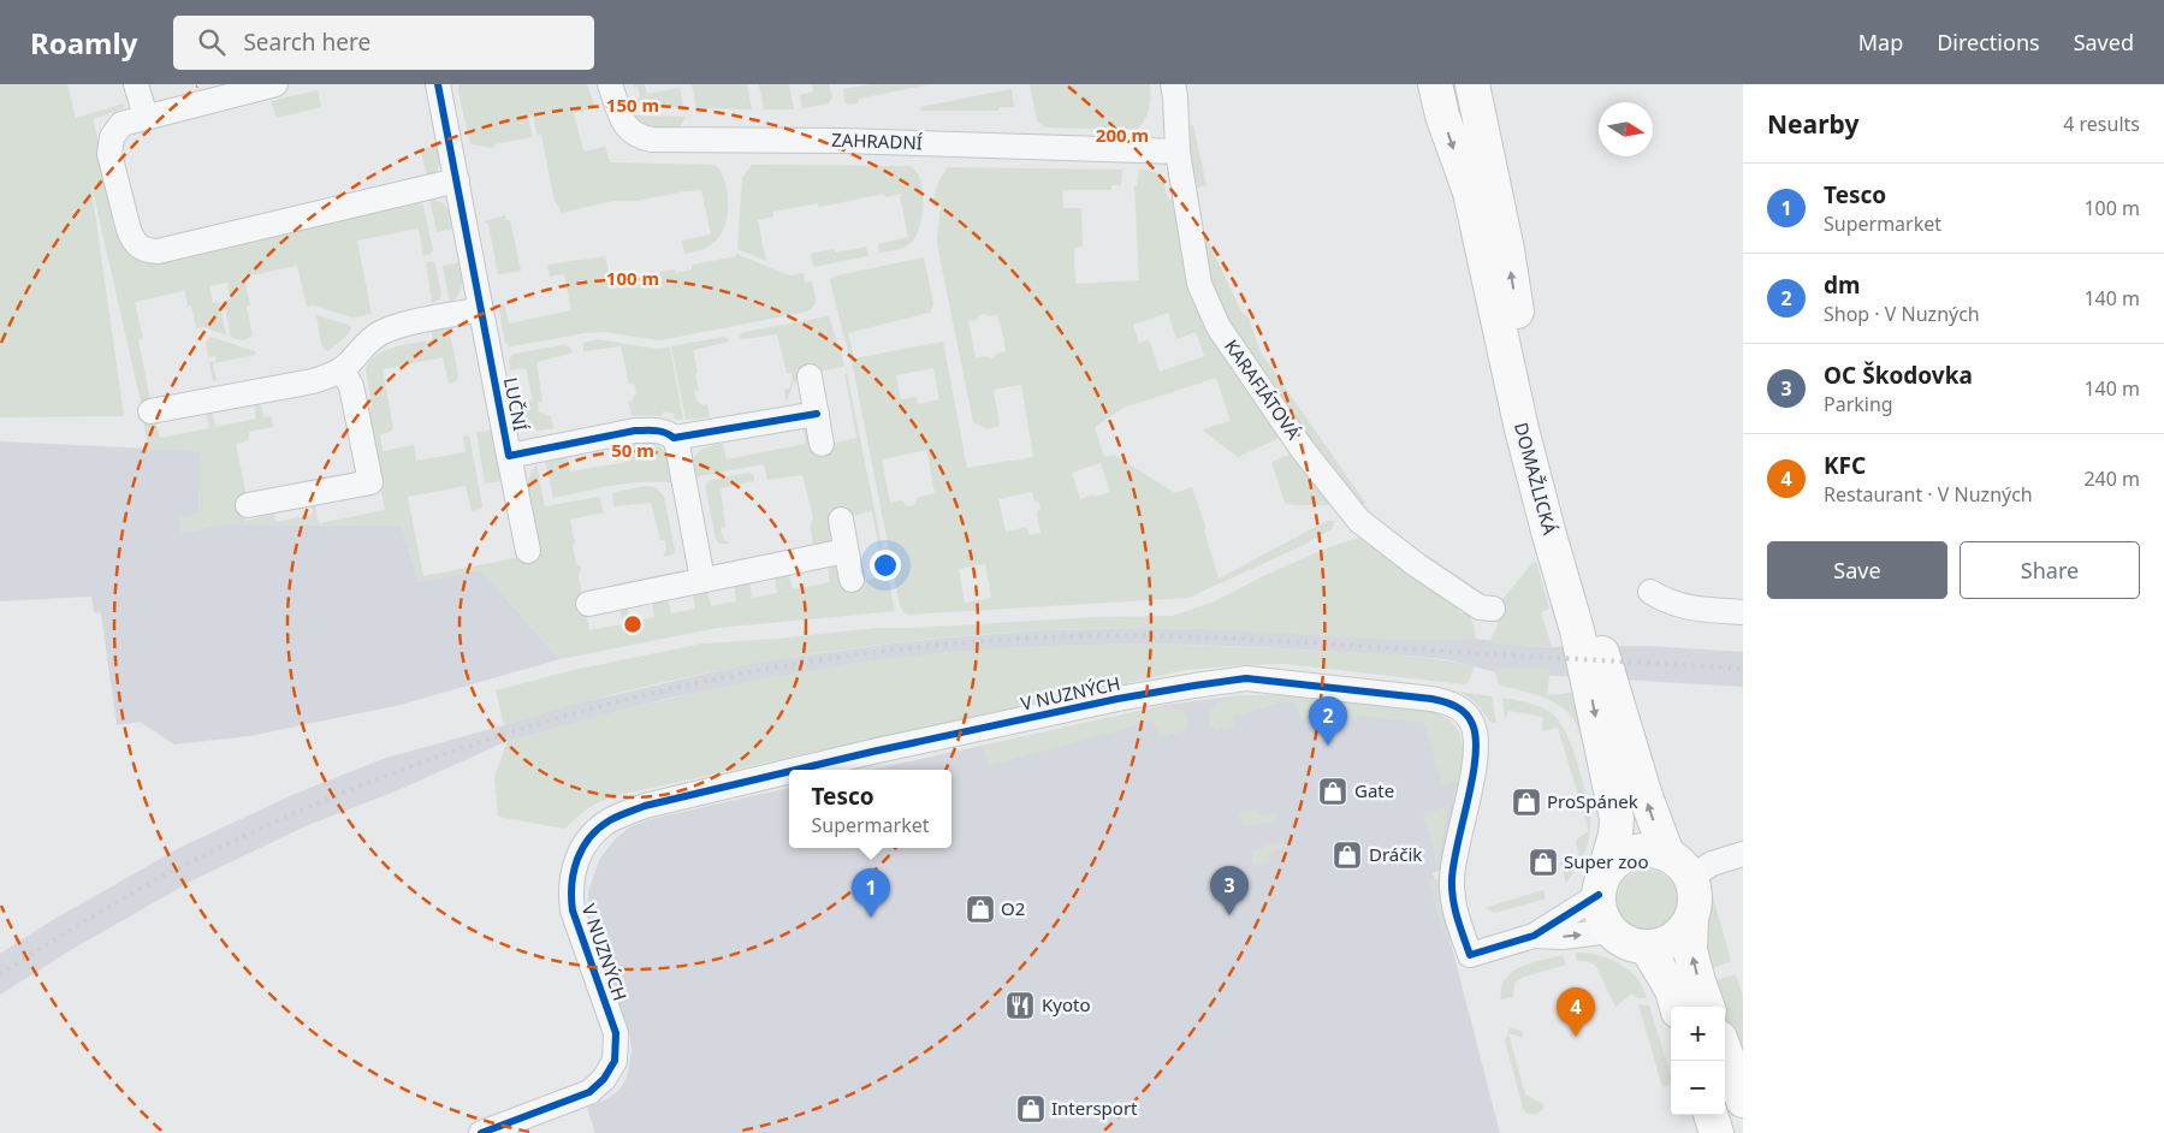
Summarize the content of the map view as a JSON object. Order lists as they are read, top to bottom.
{
  "streets": {
    "main road": ["DOMAŽLICKÁ"],
    "street": [
      "ZAHRADNÍ",
      "KARAFIÁTOVÁ",
      "LUČNÍ",
      "V NUZNÝCH"
    ]
  },
  "crossings": [
    ["ZAHRADNÍ", "KARAFIÁTOVÁ"],
    ["DOMAŽLICKÁ", "V NUZNÝCH"]
  ],
  "places": {
    "shop": [
      "Gate",
      "ProSpánek",
      "Dráčik",
      "Super zoo",
      "O2",
      "Intersport"
    ],
    "restaurant": ["Kyoto"]
  },
  "north": "right",
  "page": {
    "header": "Roamly",
    "search": "Search here",
    "nav": ["Map", "Directions", "Saved"],
    "heading": ["Nearby", "4 results"],
    "list": [
      {
        "mark": "1",
        "name": "Tesco",
        "note": "Supermarket",
        "value": "100 m"
      },
      {
        "mark": "2",
        "name": "dm",
        "note": "Shop · V Nuzných",
        "value": "140 m"
      },
      {
        "mark": "3",
        "name": "OC Škodovka",
        "note": "Parking",
        "value": "140 m"
      },
      {
        "mark": "4",
        "name": "KFC",
        "note": "Restaurant · V Nuzných",
        "value": "240 m"
      }
    ],
    "buttons": ["Save", "Share"],
    "pins": [
      "2",
      "3",
      "1",
      "4"
    ],
    "popup": ["Tesco", "Supermarket"],
    "map_buttons": ["+", "−"]
  },
  "rings": [
    "150 m",
    "200 m",
    "100 m",
    "50 m"
  ]
}
